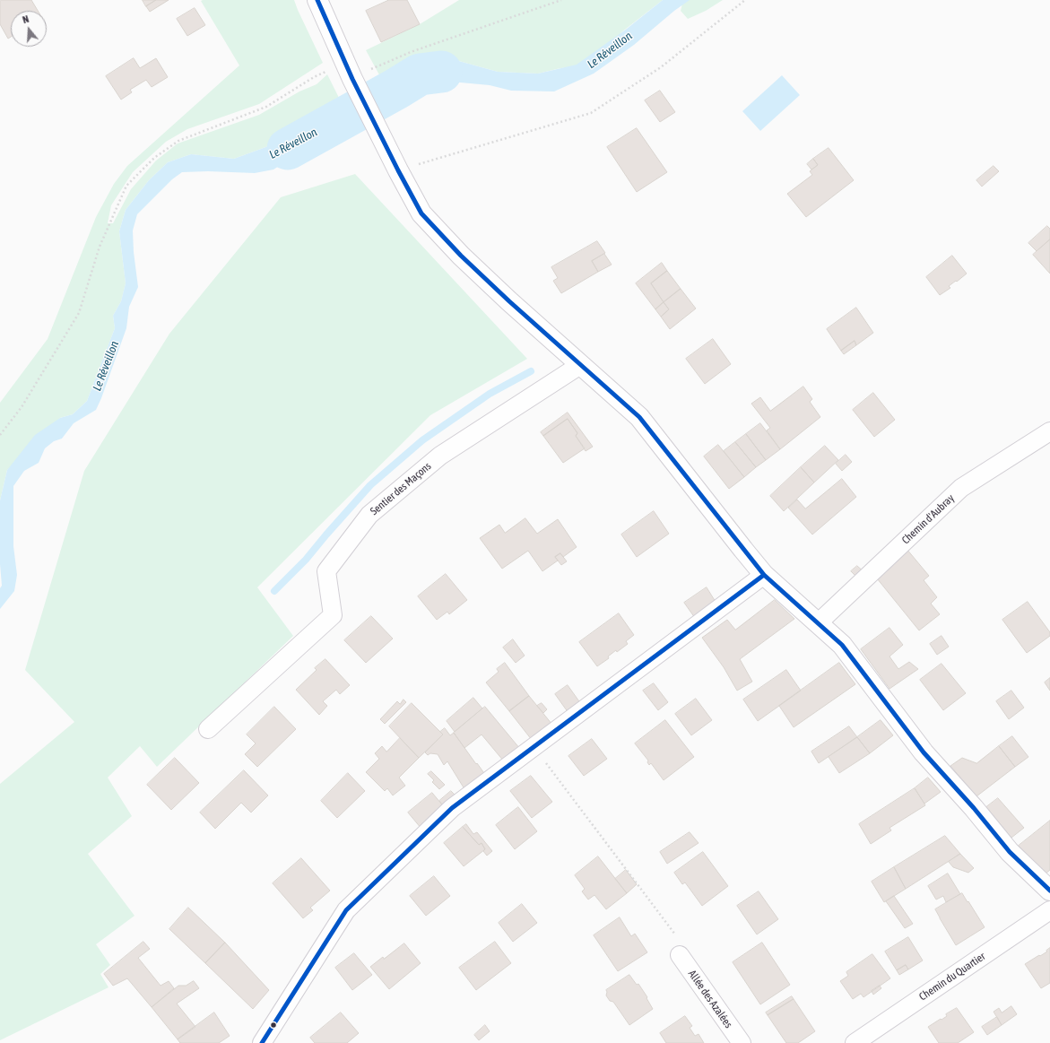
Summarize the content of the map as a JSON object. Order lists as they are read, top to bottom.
{
  "streets": {
    "street": [
      "Sentier des Maçons",
      "Chemin d'Aubray",
      "Chemin du Quartier",
      "Allée des Azalées"
    ]
  },
  "water": ["Le Réveillon"],
  "north": "top"
}
